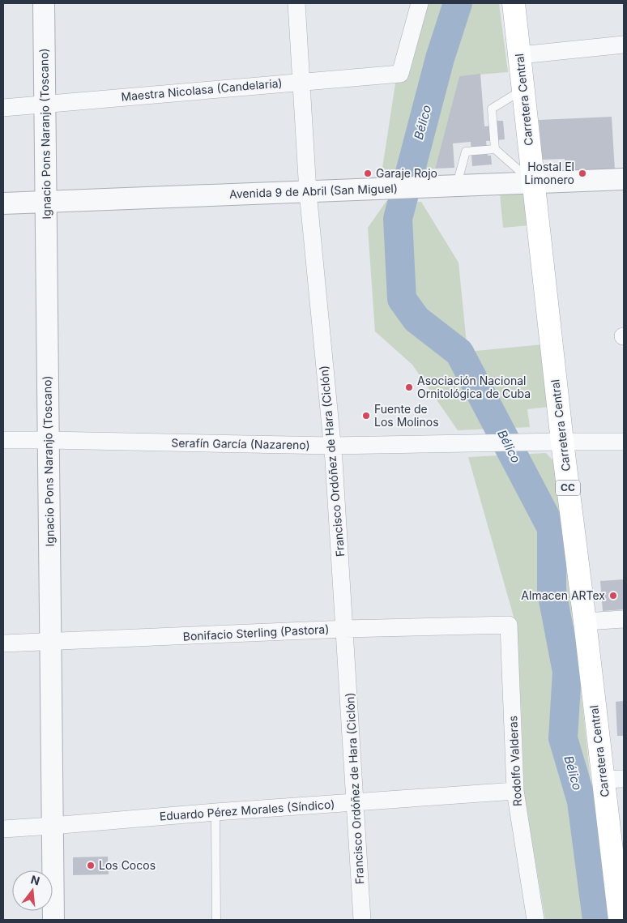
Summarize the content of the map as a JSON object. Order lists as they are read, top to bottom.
{
  "streets": {
    "main road": ["Carretera Central", "CC"],
    "street": [
      "Maestra Nicolasa (Candelaria)",
      "Ignacio Pons Naranjo (Toscano)",
      "Avenida 9 de Abril (San Miguel)",
      "Serafín García (Nazareno)",
      "Francisco Ordóñez de Hara (Ciclón)",
      "Bonifacio Sterling (Pastora)",
      "Rodolfo Valderas",
      "Eduardo Pérez Morales (Síndico)"
    ]
  },
  "crossings": [
    ["Maestra Nicolasa (Candelaria)", "Ignacio Pons Naranjo (Toscano)"],
    ["Maestra Nicolasa (Candelaria)", "Francisco Ordóñez de Hara (Ciclón)"],
    ["Carretera Central", "Avenida 9 de Abril (San Miguel)"],
    ["Carretera Central", "Serafín García (Nazareno)"],
    ["Ignacio Pons Naranjo (Toscano)", "Avenida 9 de Abril (San Miguel)"],
    ["Ignacio Pons Naranjo (Toscano)", "Serafín García (Nazareno)"],
    ["Ignacio Pons Naranjo (Toscano)", "Bonifacio Sterling (Pastora)"],
    ["Ignacio Pons Naranjo (Toscano)", "Eduardo Pérez Morales (Síndico)"],
    ["Avenida 9 de Abril (San Miguel)", "Francisco Ordóñez de Hara (Ciclón)"],
    ["Serafín García (Nazareno)", "Francisco Ordóñez de Hara (Ciclón)"],
    ["Francisco Ordóñez de Hara (Ciclón)", "Bonifacio Sterling (Pastora)"],
    ["Francisco Ordóñez de Hara (Ciclón)", "Eduardo Pérez Morales (Síndico)"],
    ["Bonifacio Sterling (Pastora)", "Rodolfo Valderas"],
    ["Rodolfo Valderas", "Eduardo Pérez Morales (Síndico)"]
  ],
  "water": ["Bélico"],
  "places": [
    "Garaje Rojo",
    "Hostal El Limonero",
    "Asociación Nacional Ornitológica de Cuba",
    "Fuente de Los Molinos",
    "Almacen ARTex",
    "Los Cocos"
  ],
  "north": "top"
}
